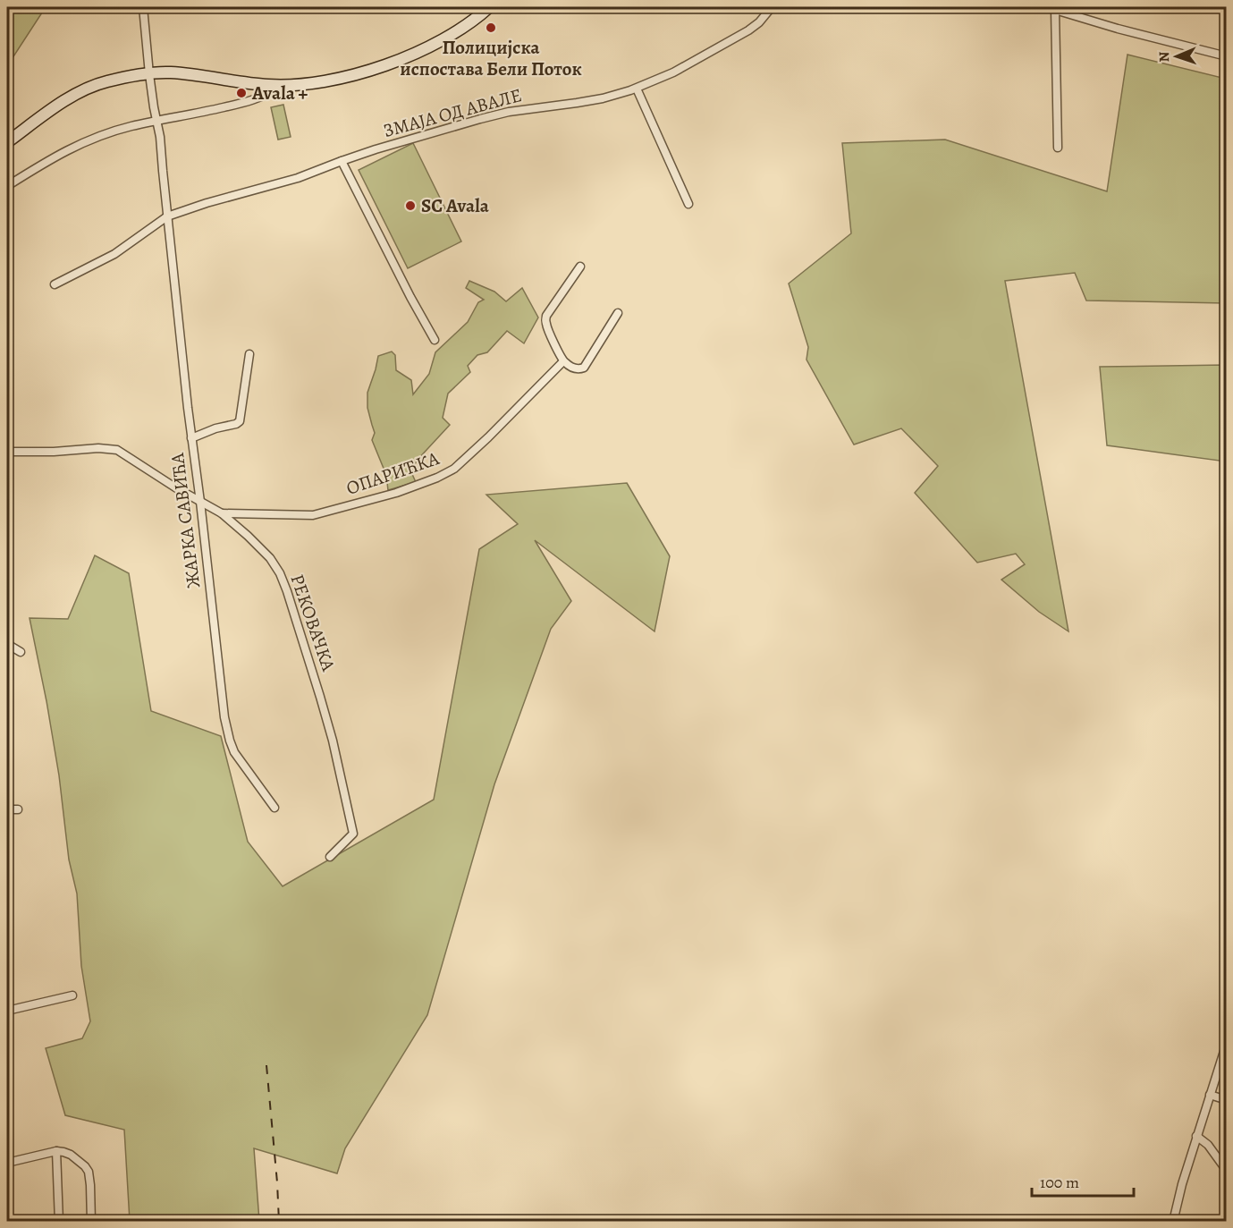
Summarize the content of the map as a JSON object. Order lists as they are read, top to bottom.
{
  "streets": {
    "street": [
      "ЗМАЈА ОД АВАЛЕ",
      "ОПАРИЋКА",
      "ЖАРКА САВИЋА",
      "РЕКОВАЧКА"
    ]
  },
  "crossings": [
    ["ЗМАЈА ОД АВАЛЕ", "ЖАРКА САВИЋА"],
    ["ОПАРИЋКА", "РЕКОВАЧКА"],
    ["ЖАРКА САВИЋА", "РЕКОВАЧКА"]
  ],
  "places": ["Полицијска испостава Бели Поток", "Avala +", "SC Avala"],
  "scale_bar": "100 m",
  "north": "left"
}
